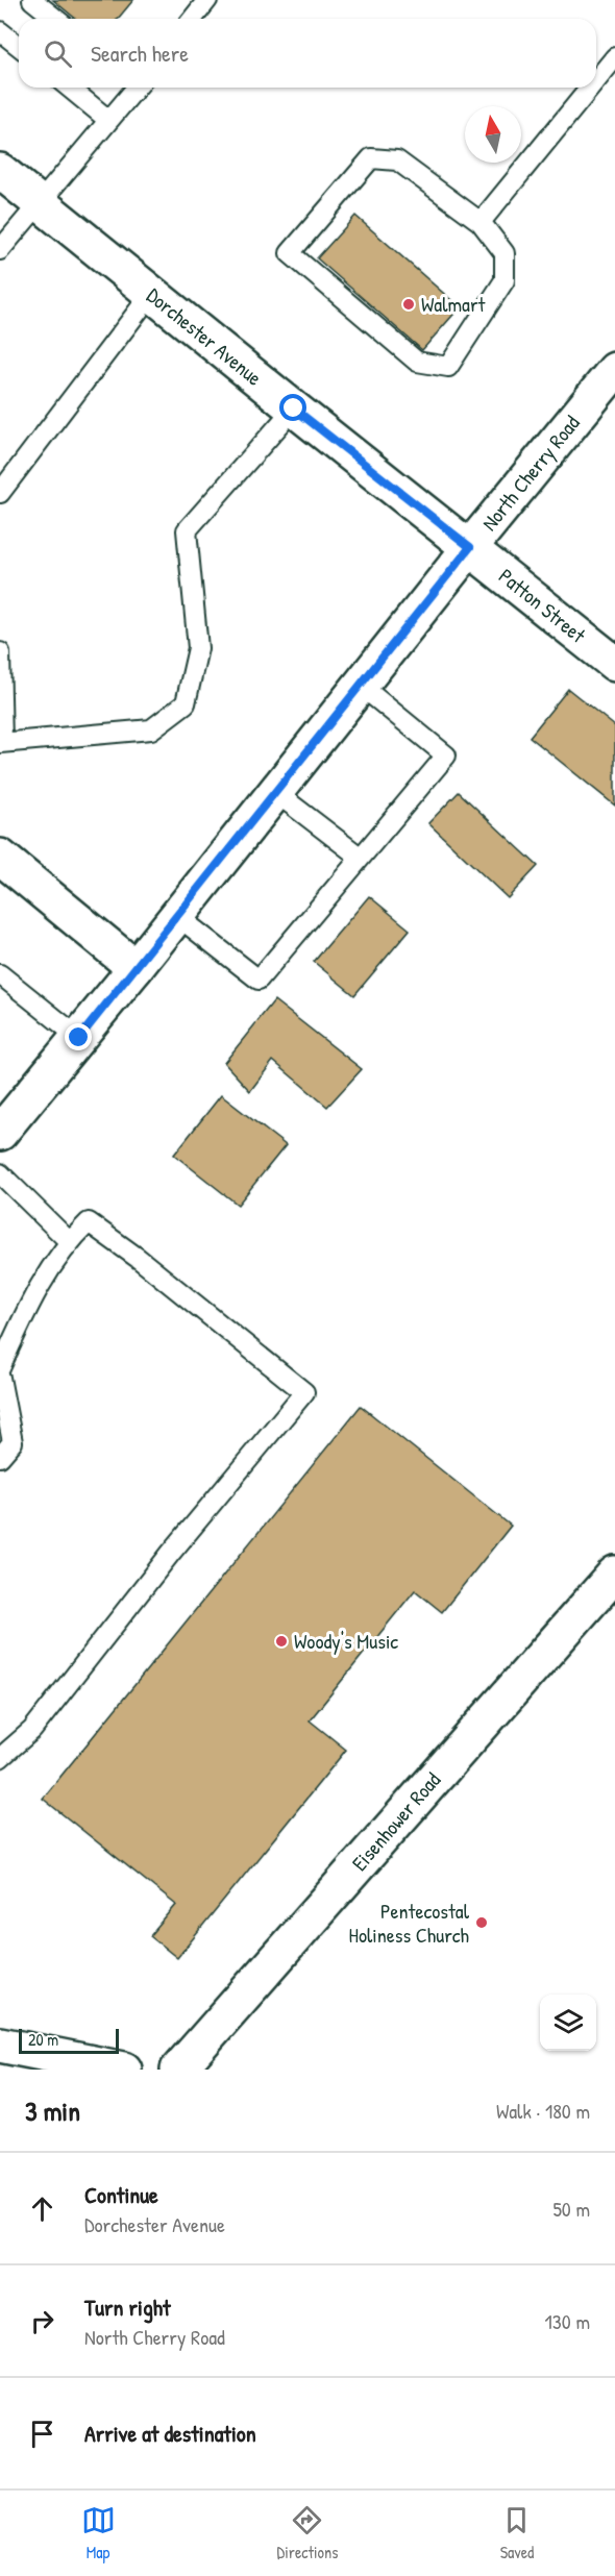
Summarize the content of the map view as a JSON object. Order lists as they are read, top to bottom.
{
  "streets": {
    "street": [
      "Dorchester Avenue",
      "North Cherry Road",
      "Patton Street",
      "Eisenhower Road"
    ]
  },
  "crossings": [
    ["Dorchester Avenue", "North Cherry Road"],
    ["Dorchester Avenue", "Patton Street"],
    ["North Cherry Road", "Patton Street"]
  ],
  "places": ["Walmart", "Woody's Music", "Pentecostal Holiness Church"],
  "scale_bar": "20 m",
  "north": "top",
  "page": {
    "search": "Search here",
    "scale": "20 m",
    "heading": ["3 min", "Walk · 180 m"],
    "list": [
      ["Continue", "Dorchester Avenue", "50 m"],
      ["Turn right", "North Cherry Road", "130 m"],
      "Arrive at destination"
    ],
    "nav": ["Map", "Directions", "Saved"]
  }
}
